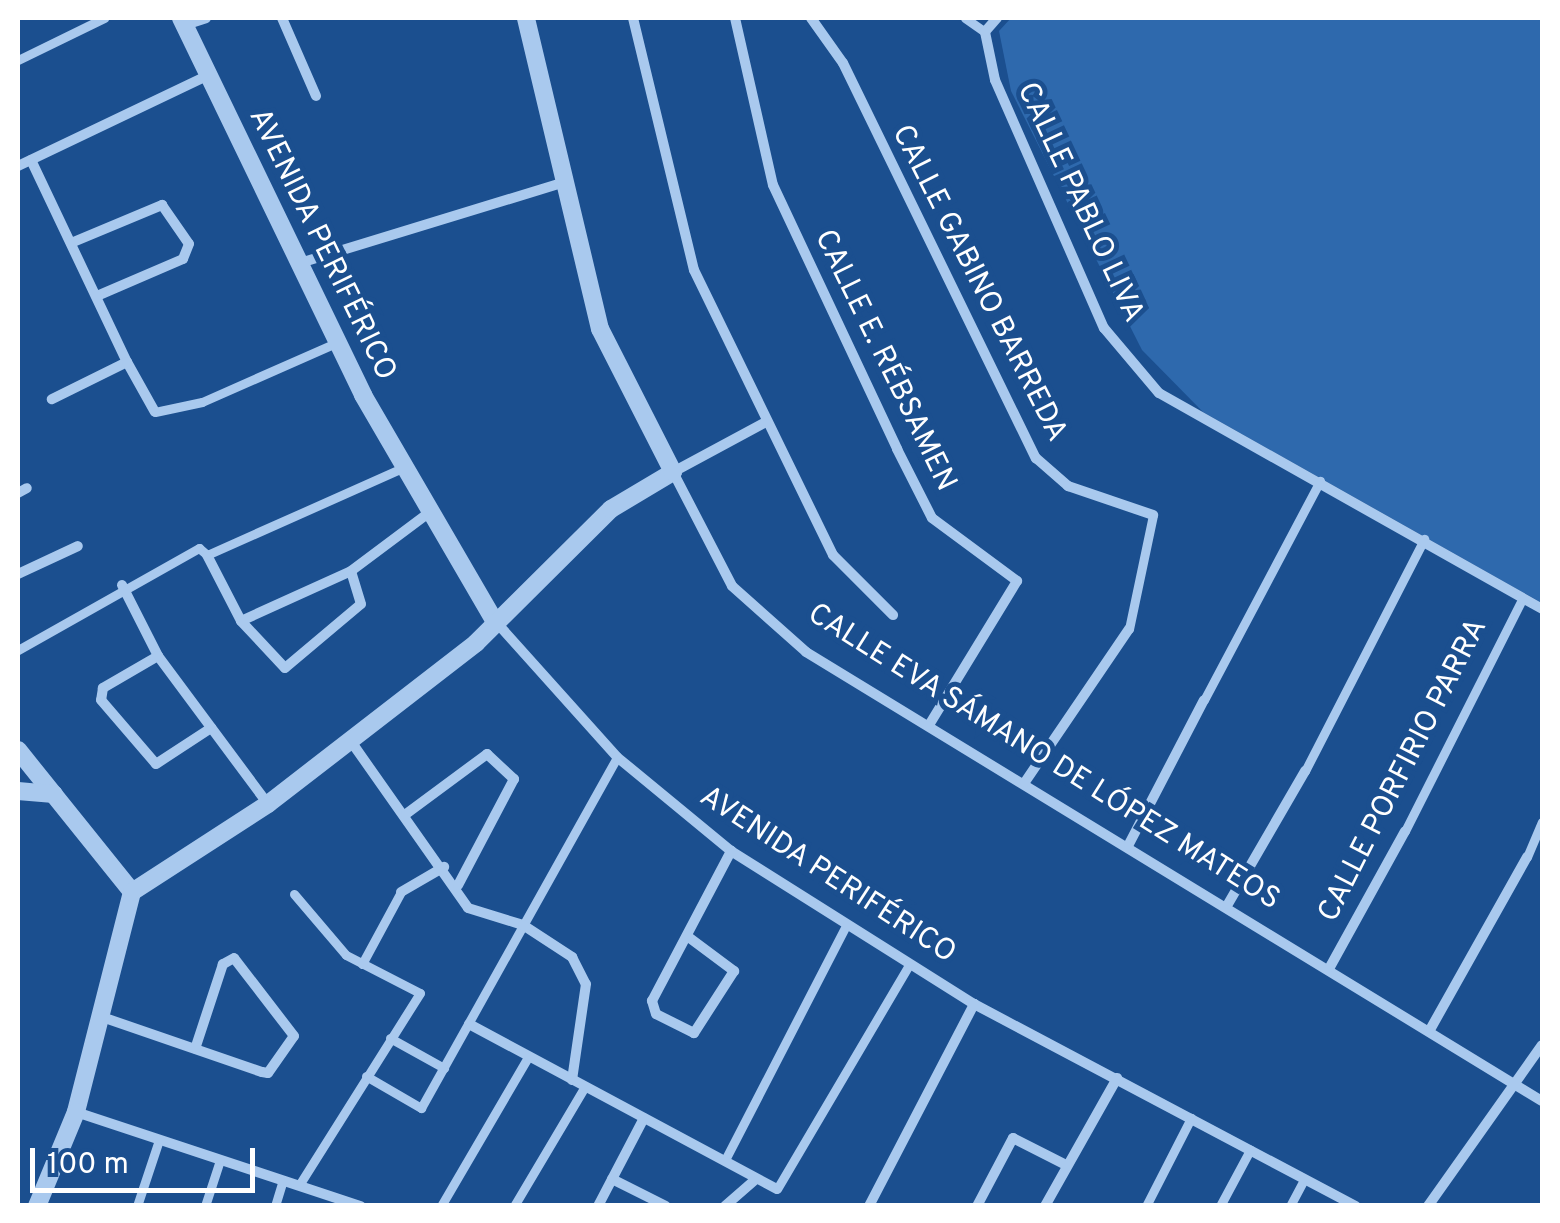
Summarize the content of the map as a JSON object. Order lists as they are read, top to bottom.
{
  "streets": {
    "street": [
      "CALLE PABLO LIVA",
      "AVENIDA PERIFÉRICO",
      "CALLE GABINO BARREDA",
      "CALLE E. RÉBSAMEN",
      "CALLE EVA SÁMANO DE LÓPEZ MATEOS",
      "CALLE PORFIRIO PARRA"
    ]
  },
  "crossings": [
    ["CALLE PABLO LIVA", "CALLE PORFIRIO PARRA"],
    ["CALLE E. RÉBSAMEN", "CALLE EVA SÁMANO DE LÓPEZ MATEOS"],
    ["CALLE EVA SÁMANO DE LÓPEZ MATEOS", "CALLE PORFIRIO PARRA"]
  ],
  "scale_bar": "100 m"
}
